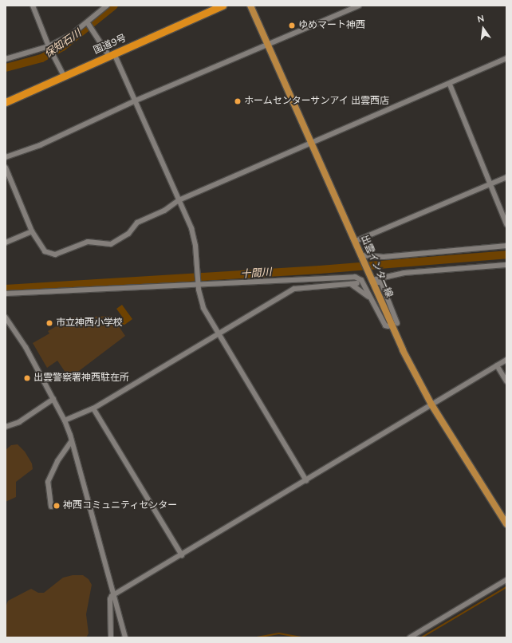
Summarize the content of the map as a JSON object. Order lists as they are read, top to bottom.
{
  "streets": {
    "highway": ["国道9号"],
    "main road": ["出雲インター線"]
  },
  "water": ["保知石川", "十間川"],
  "places": [
    "ゆめマート神西",
    "ホームセンターサンアイ 出雲西店",
    "市立神西小学校",
    "出雲警察署神西駐在所",
    "神西コミュニティセンター"
  ],
  "north": "top"
}
